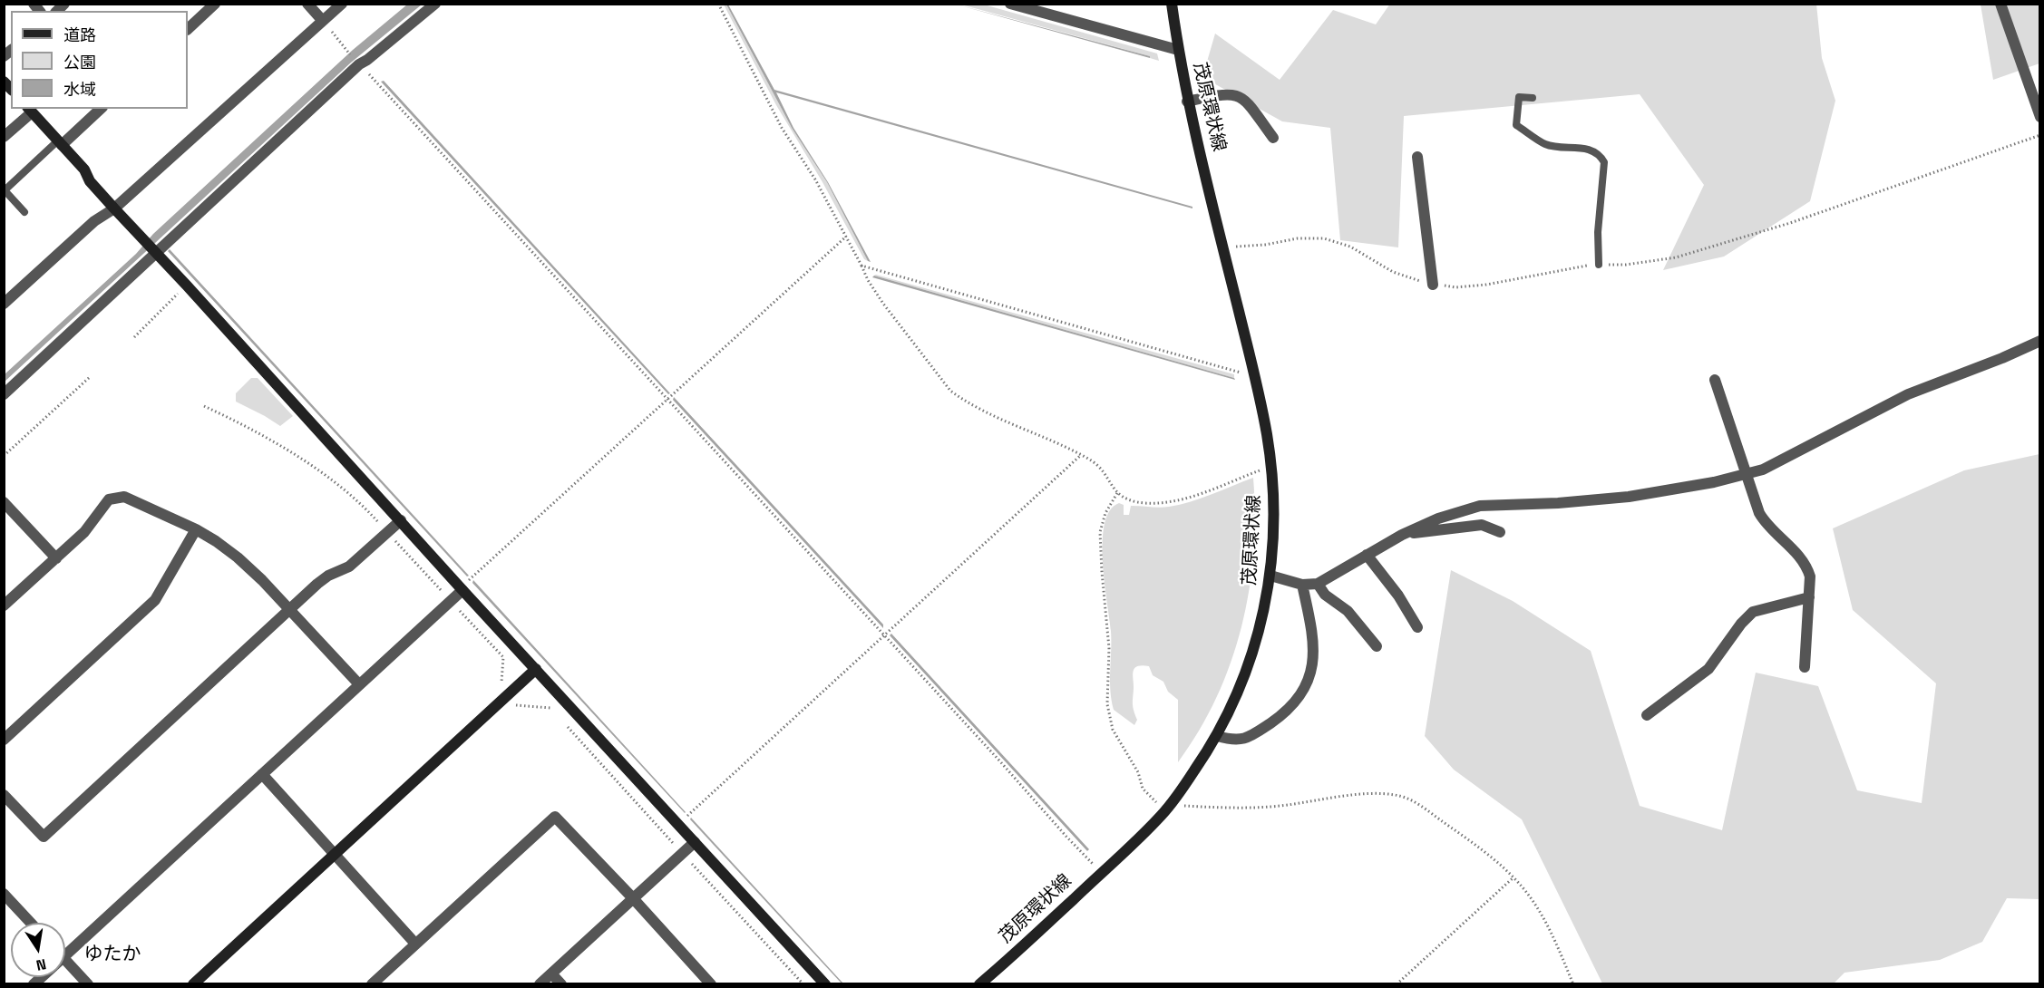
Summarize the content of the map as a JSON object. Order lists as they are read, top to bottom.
{
  "streets": {
    "street": ["茂原環状線"]
  },
  "districts": ["ゆたか"],
  "legend": ["道路", "公園", "水域"],
  "north": "bottom"
}
